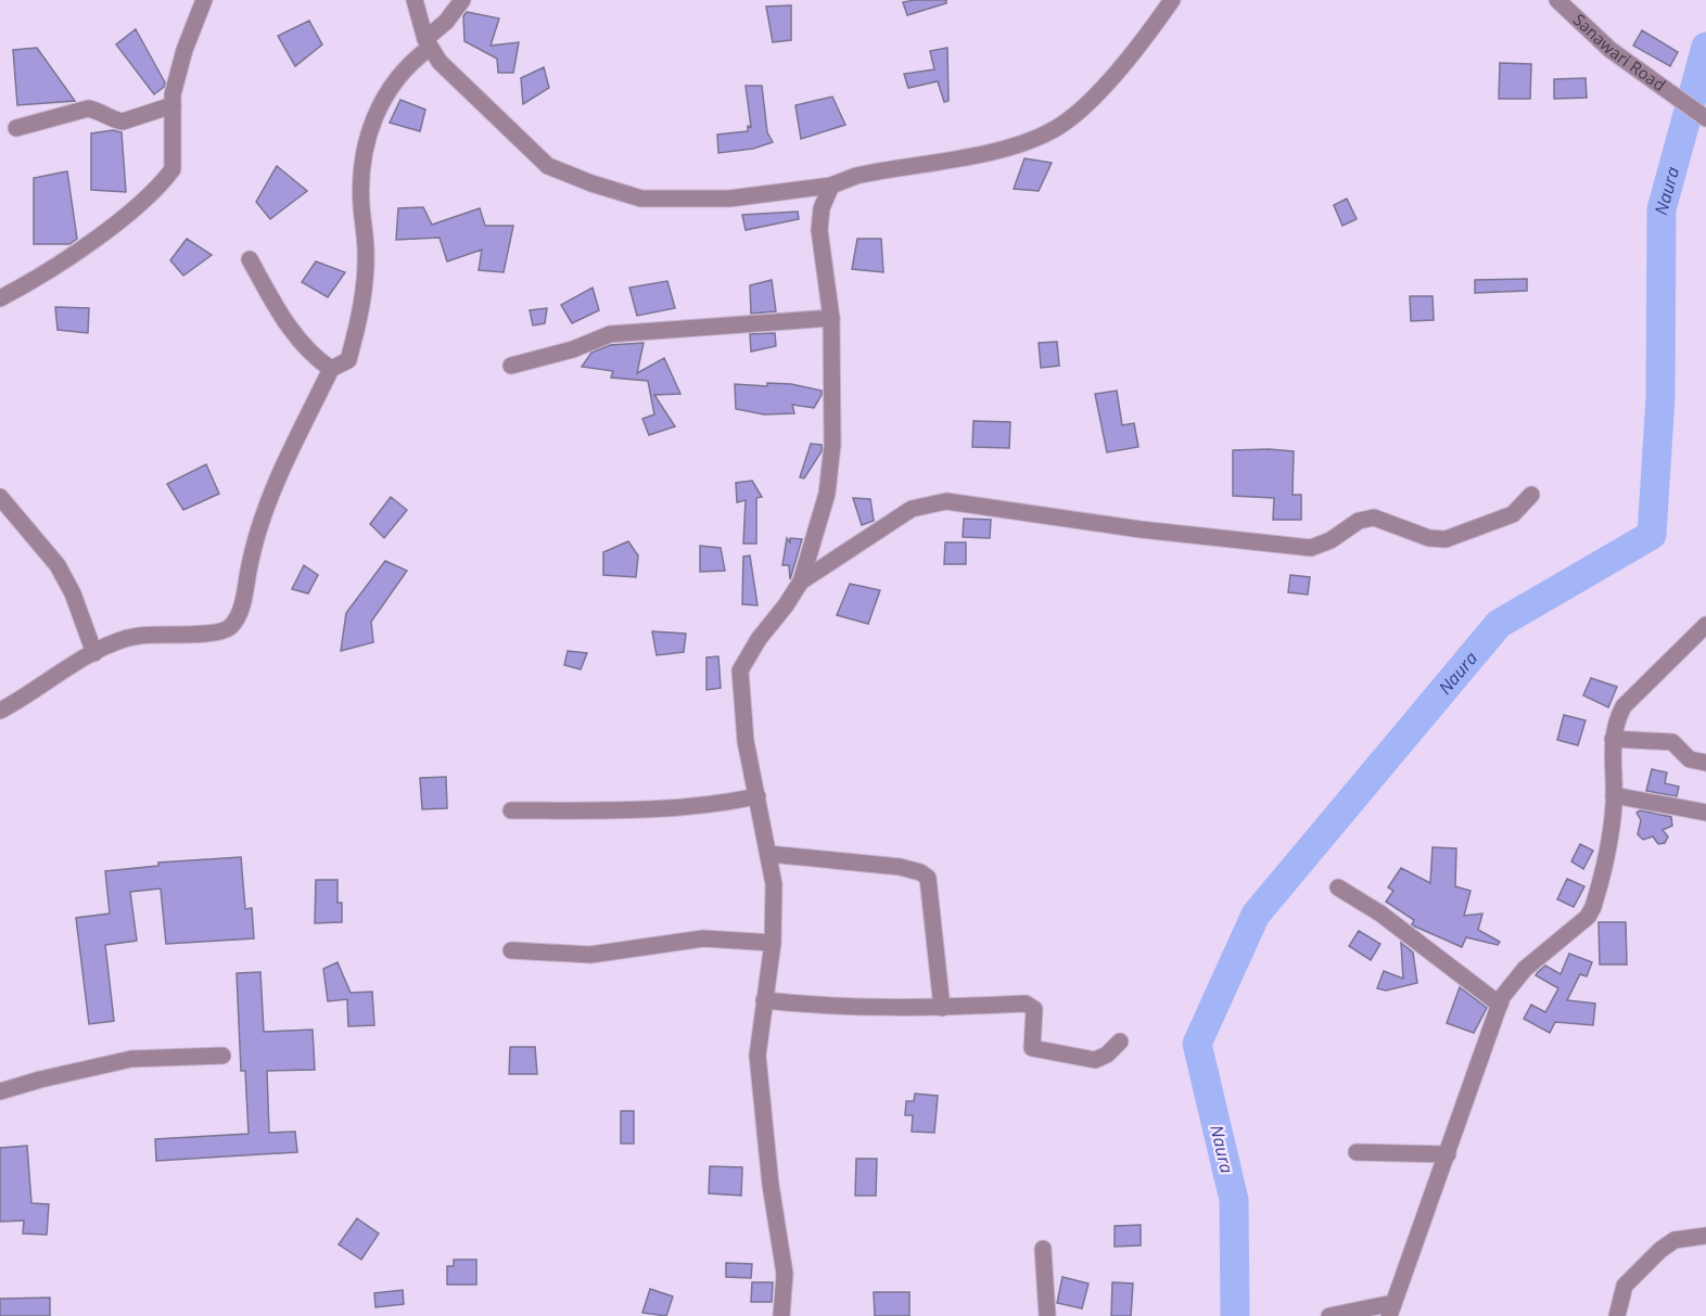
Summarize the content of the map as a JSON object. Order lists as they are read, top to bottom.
{
  "streets": {
    "street": ["Sanawari Road"]
  },
  "water": ["Naura"]
}
